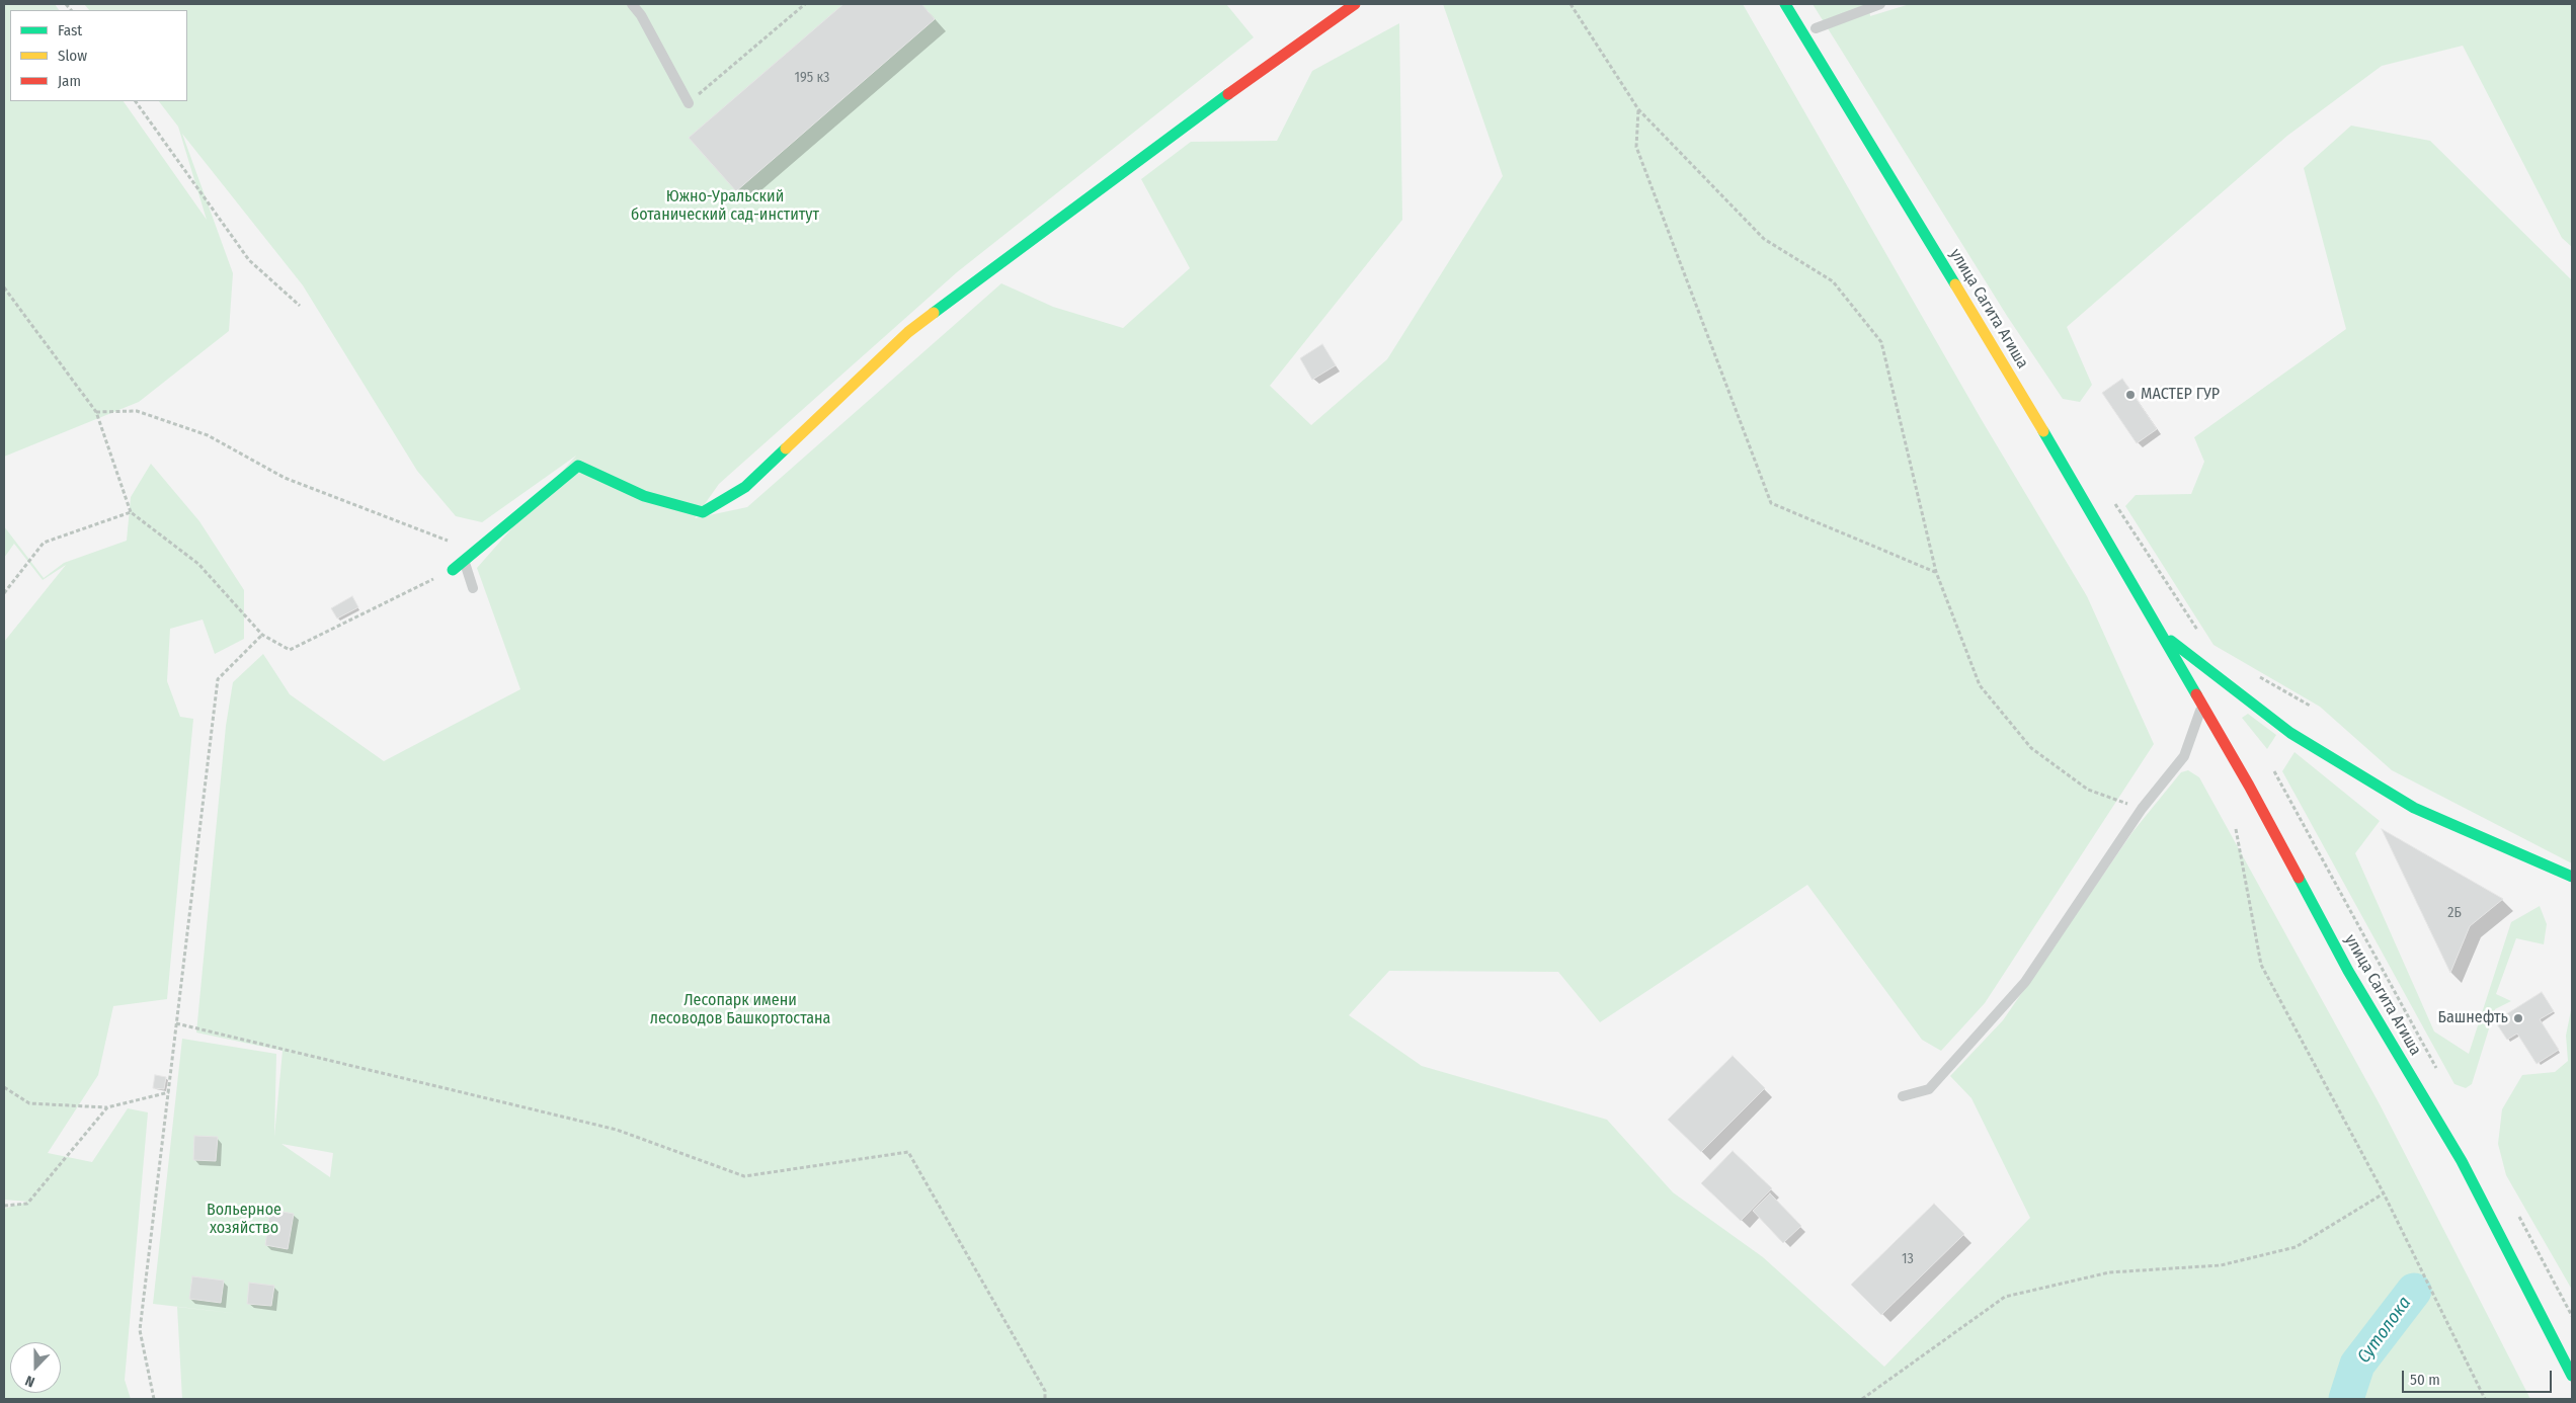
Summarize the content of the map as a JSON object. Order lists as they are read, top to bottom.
{
  "streets": {
    "main road": ["улица Сагита Агиша"]
  },
  "water": ["Сутолока"],
  "parks": ["Южно-Уральский ботанический сад-институт", "Лесопарк имени лесоводов Башкортостана", "Вольерное хозяйство"],
  "places": ["МАСТЕР ГУР", "Башнефть"],
  "house_numbers": ["195 к3", "2Б", "13"],
  "legend": ["Fast", "Slow", "Jam"],
  "scale_bar": "50 m",
  "north": "bottom"
}
